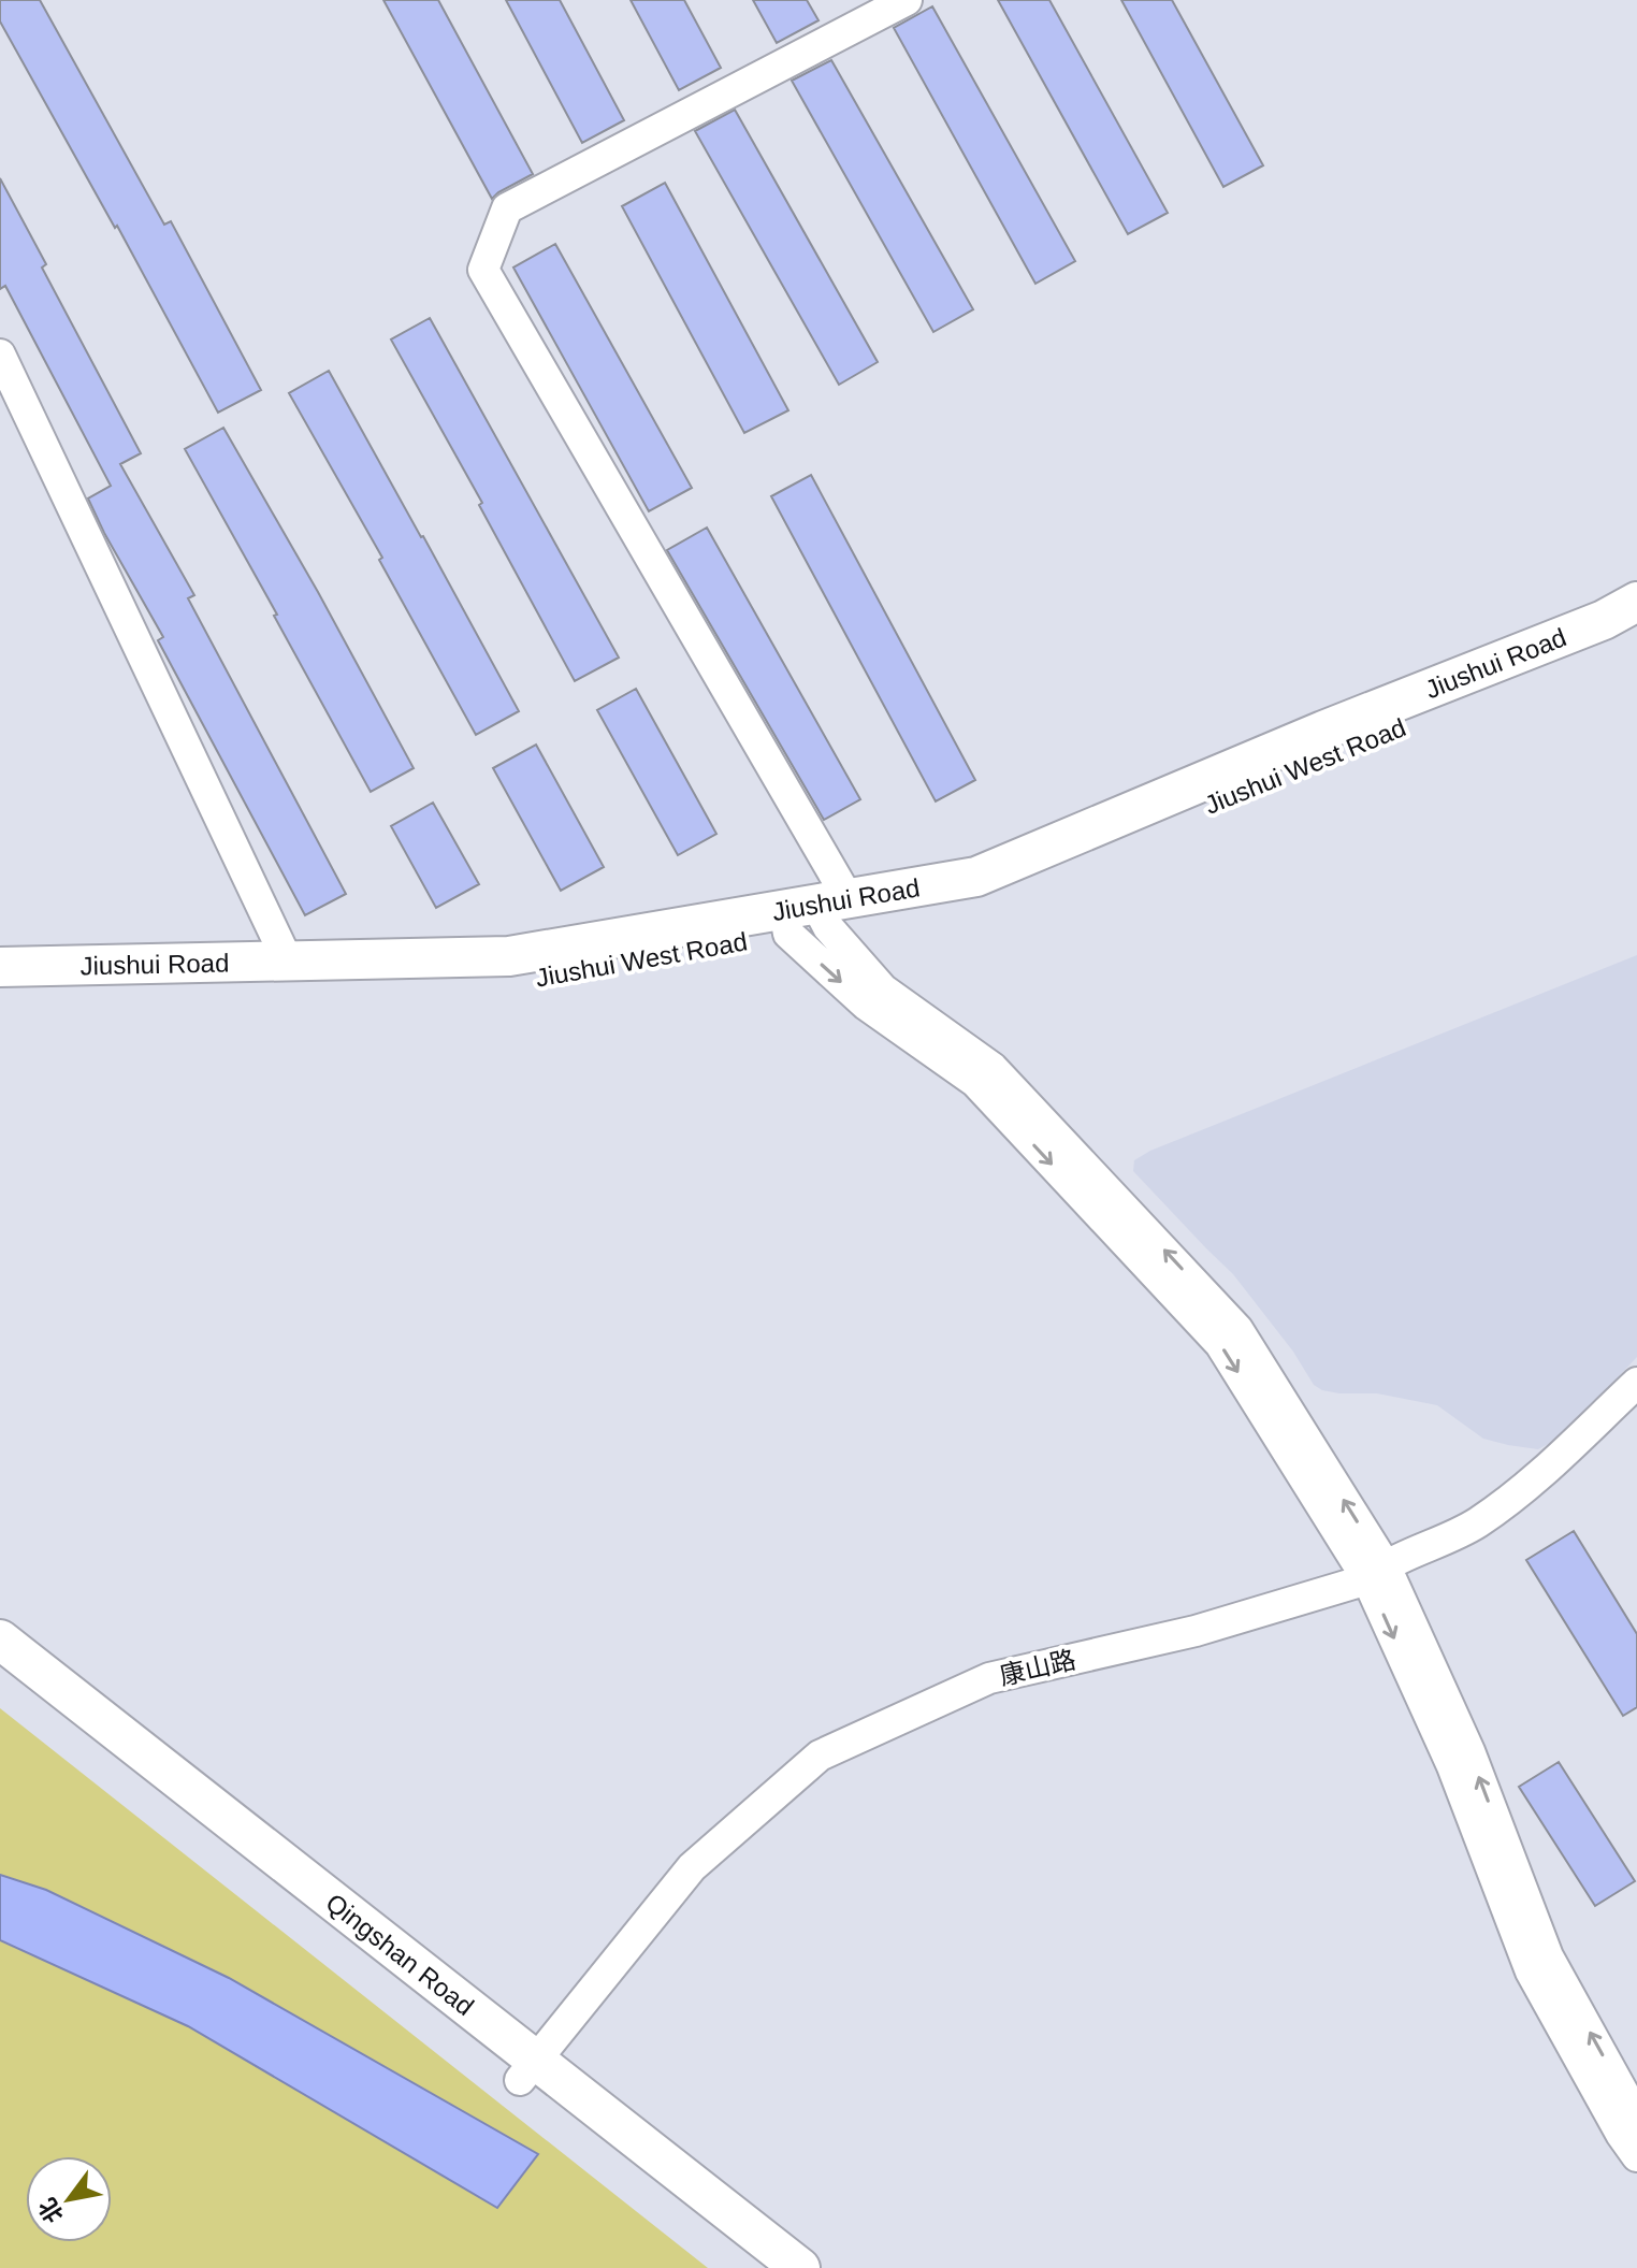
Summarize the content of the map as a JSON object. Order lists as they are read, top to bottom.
{
  "streets": {
    "main road": ["Jiushui Road", "Jiushui West Road", "Qingshan Road"],
    "street": ["康山路"]
  },
  "crossings": [
    ["Jiushui Road", "Jiushui West Road"],
    ["康山路", "Qingshan Road"]
  ],
  "north": "bottom left"
}
